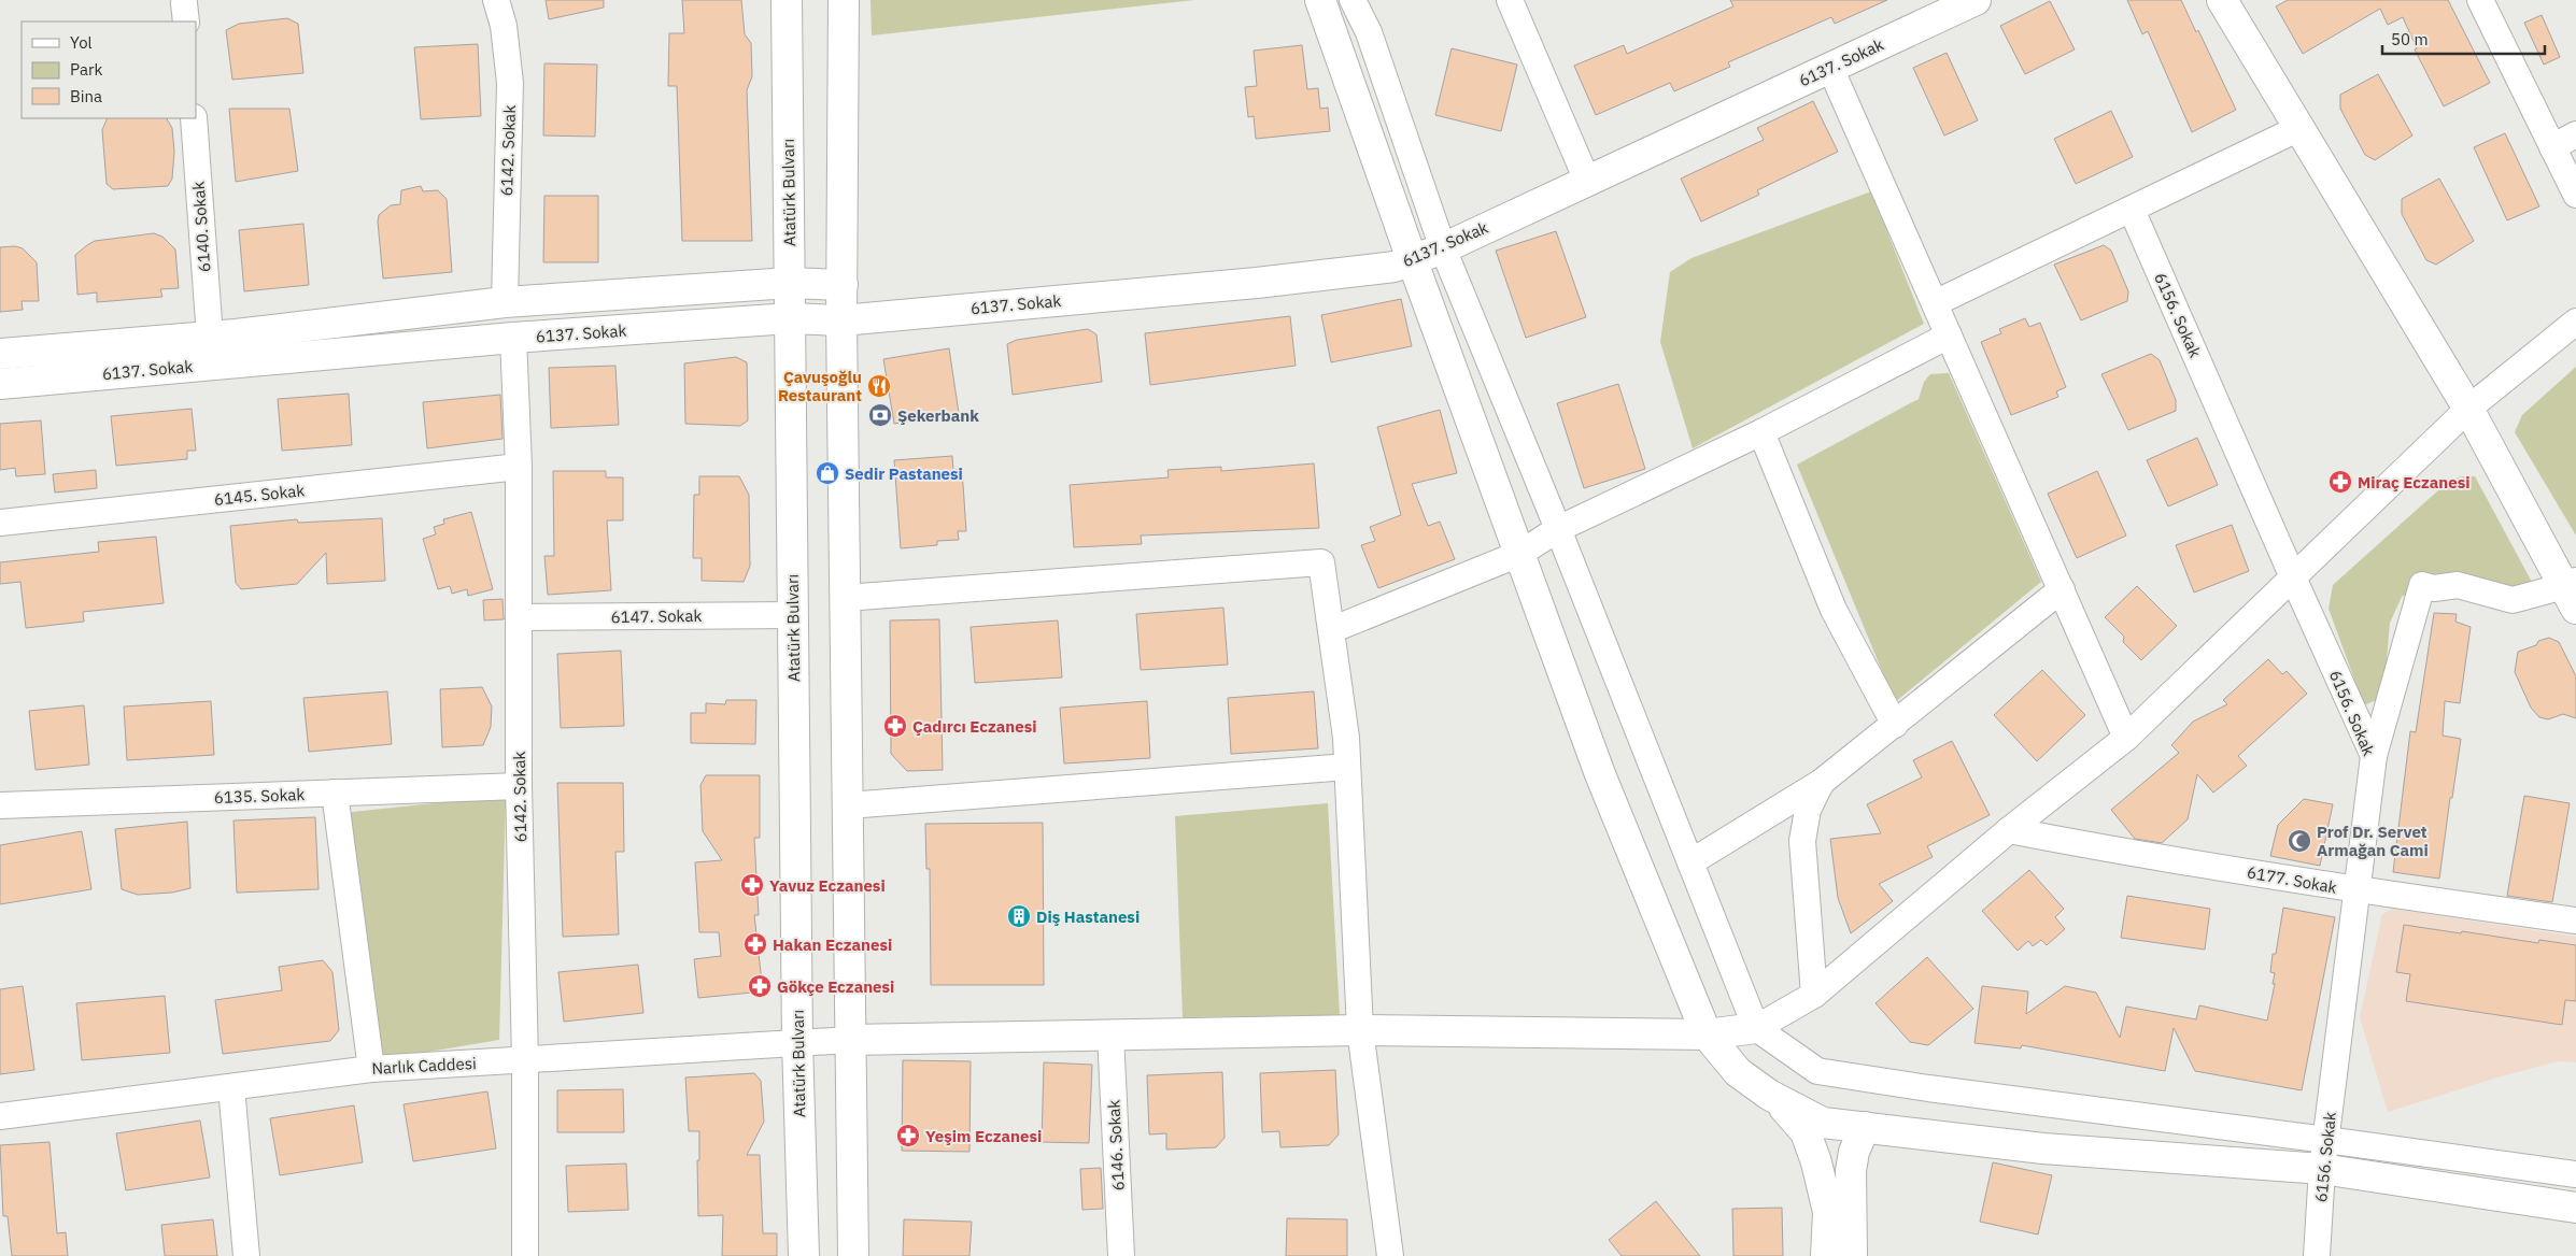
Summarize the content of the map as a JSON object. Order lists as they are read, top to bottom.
{
  "streets": {
    "street": [
      "6137. Sokak",
      "6142. Sokak",
      "Atatürk Bulvarı",
      "6140. Sokak",
      "6156. Sokak",
      "6145. Sokak",
      "6147. Sokak",
      "6135. Sokak",
      "6177. Sokak",
      "Narlık Caddesi",
      "6146. Sokak"
    ]
  },
  "crossings": [
    ["6137. Sokak", "6142. Sokak"],
    ["6137. Sokak", "Atatürk Bulvarı"],
    ["6137. Sokak", "6140. Sokak"],
    ["6142. Sokak", "6145. Sokak"],
    ["6142. Sokak", "6147. Sokak"],
    ["6142. Sokak", "6135. Sokak"],
    ["6142. Sokak", "Narlık Caddesi"],
    ["Atatürk Bulvarı", "6147. Sokak"],
    ["Atatürk Bulvarı", "Narlık Caddesi"],
    ["6156. Sokak", "6177. Sokak"]
  ],
  "places": {
    "restaurant": ["Çavuşoğlu Restaurant"],
    "bank": ["Şekerbank"],
    "shop": ["Sedir Pastanesi"],
    "pharmacy": [
      "Miraç Eczanesi",
      "Çadırcı Eczanesi",
      "Yavuz Eczanesi",
      "Hakan Eczanesi",
      "Gökçe Eczanesi",
      "Yeşim Eczanesi"
    ],
    "mosque": ["Prof Dr. Servet Armağan Cami"],
    "building": ["Diş Hastanesi"]
  },
  "legend": ["Yol", "Park", "Bina"],
  "scale_bar": "50 m"
}
